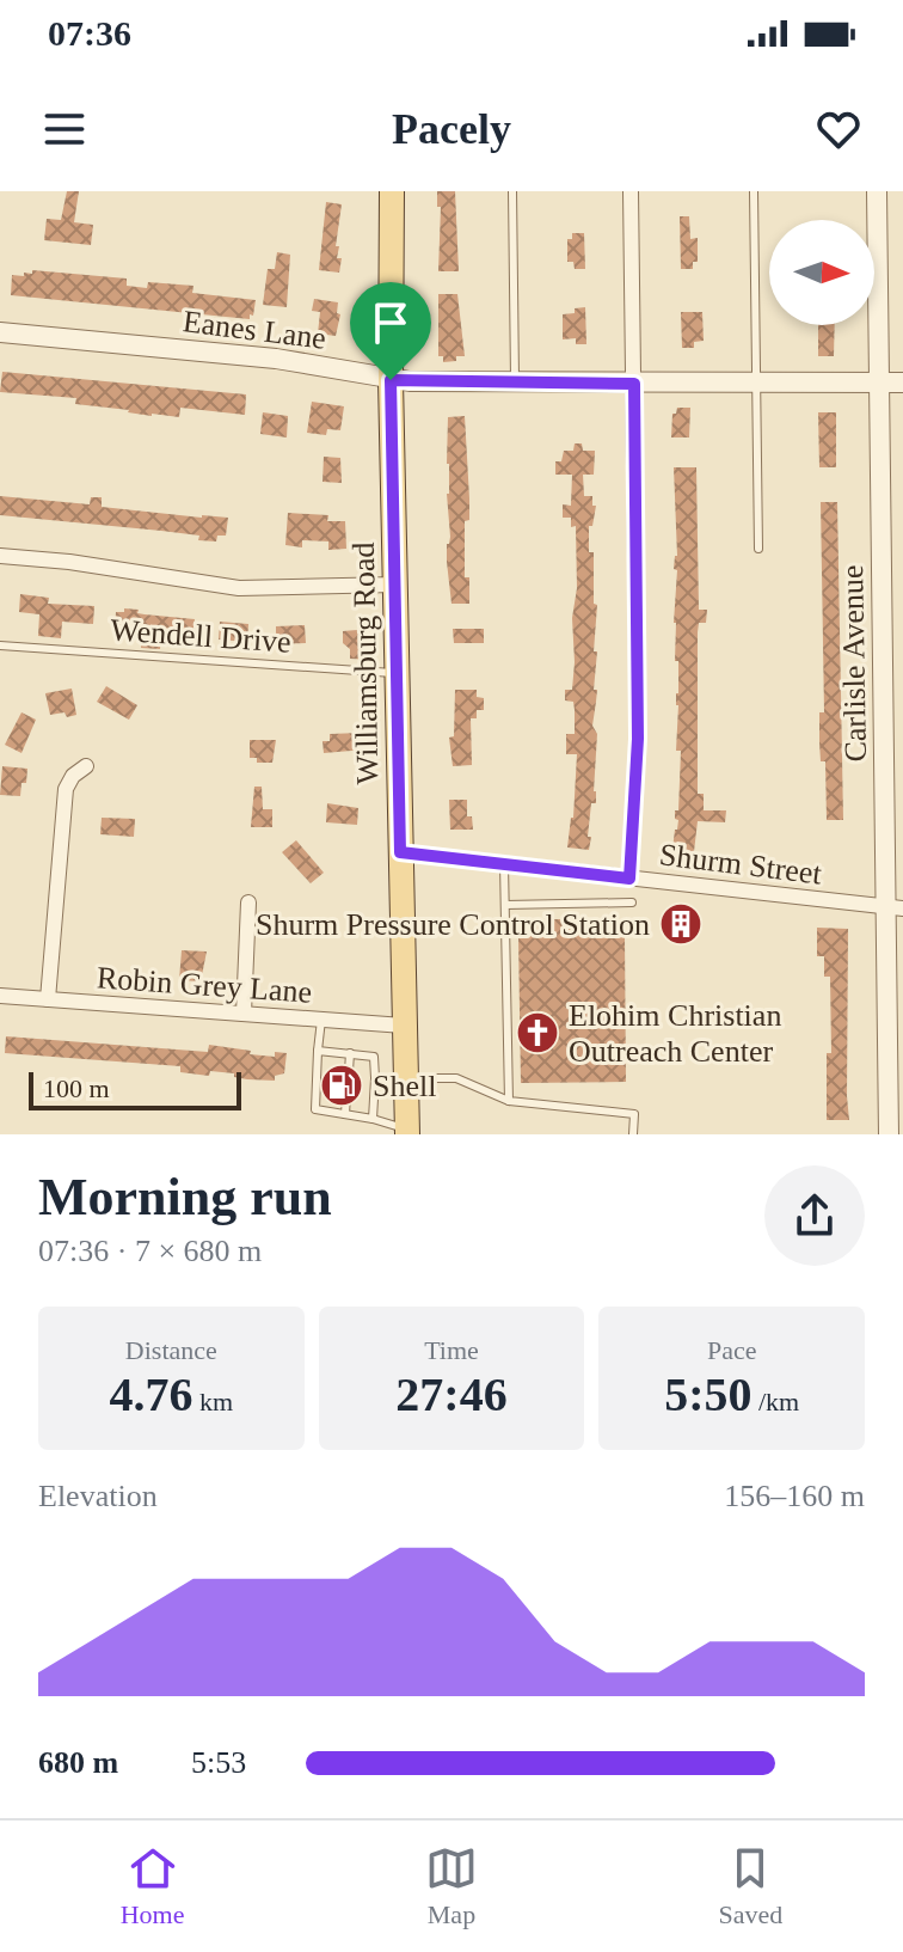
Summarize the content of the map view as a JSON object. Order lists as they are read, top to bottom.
{
  "streets": {
    "main road": ["Williamsburg Road"],
    "street": [
      "Eanes Lane",
      "Carlisle Avenue",
      "Shurm Street",
      "Robin Grey Lane"
    ],
    "lane": ["Wendell Drive"]
  },
  "crossings": [
    ["Eanes Lane", "Williamsburg Road"],
    ["Eanes Lane", "Carlisle Avenue"],
    ["Wendell Drive", "Williamsburg Road"],
    ["Williamsburg Road", "Shurm Street"],
    ["Williamsburg Road", "Robin Grey Lane"],
    ["Carlisle Avenue", "Shurm Street"]
  ],
  "places": {
    "building": ["Shurm Pressure Control Station"],
    "church": ["Elohim Christian Outreach Center"],
    "fuel station": ["Shell"]
  },
  "scale_bar": "100 m",
  "north": "right",
  "page": {
    "status": "07:36",
    "header": "Pacely",
    "scale": "100 m",
    "heading": ["Morning run", "07:36 · 7 × 680 m"],
    "stats": [
      ["Distance", "4.76 km"],
      ["Time", "27:46"],
      ["Pace", "5:50 /km"]
    ],
    "chart": ["Elevation", "156–160 m"],
    "list": [
      {
        "name": "680 m",
        "note": "5:53"
      }
    ],
    "tabs": ["Home", "Map", "Saved"]
  }
}
